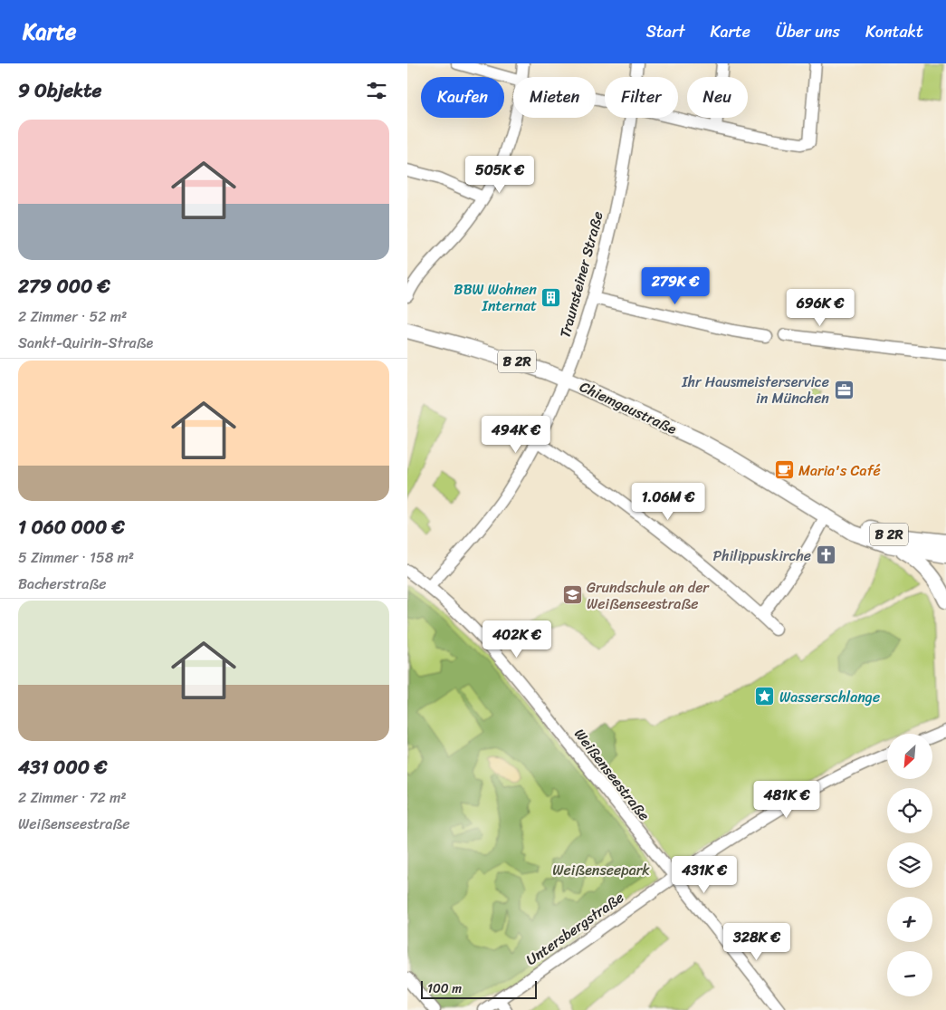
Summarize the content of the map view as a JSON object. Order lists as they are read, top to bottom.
{
  "streets": {
    "main road": ["B 2R", "Chiemgaustraße"],
    "street": ["Traunsteiner Straße", "Weißenseestraße", "Untersbergstraße"]
  },
  "crossings": [
    ["Traunsteiner Straße", "Chiemgaustraße"],
    ["Traunsteiner Straße", "Weißenseestraße"],
    ["B 2R", "Chiemgaustraße"],
    ["Weißenseestraße", "Untersbergstraße"]
  ],
  "parks": ["Weißenseepark"],
  "places": {
    "building": ["BBW Wohnen Internat"],
    "office": ["Ihr Hausmeisterservice in München"],
    "cafe": ["Maria's Café"],
    "church": ["Philippuskirche"],
    "school or university": ["Grundschule an der Weißenseestraße"],
    "place": ["Wasserschlange"]
  },
  "scale_bar": "100 m",
  "north": "bottom left",
  "page": {
    "header": "Karte",
    "nav": [
      "Start",
      "Karte",
      "Über uns",
      "Kontakt"
    ],
    "heading": "9 Objekte",
    "chip": [
      "Kaufen",
      "Mieten",
      "Filter",
      "Neu"
    ],
    "list": [
      {
        "name": "279 000 €",
        "note": "2 Zimmer · 52 m² · Sankt-Quirin-Straße"
      },
      {
        "name": "1 060 000 €",
        "note": "5 Zimmer · 158 m² · Bacherstraße"
      },
      {
        "name": "431 000 €",
        "note": "2 Zimmer · 72 m² · Weißenseestraße"
      }
    ],
    "price": [
      "505K €",
      "279K €",
      "696K €",
      "494K €",
      "1.06M €",
      "402K €",
      "481K €",
      "431K €",
      "328K €"
    ],
    "map_buttons": ["+", "−"],
    "scale": "100 m"
  }
}
